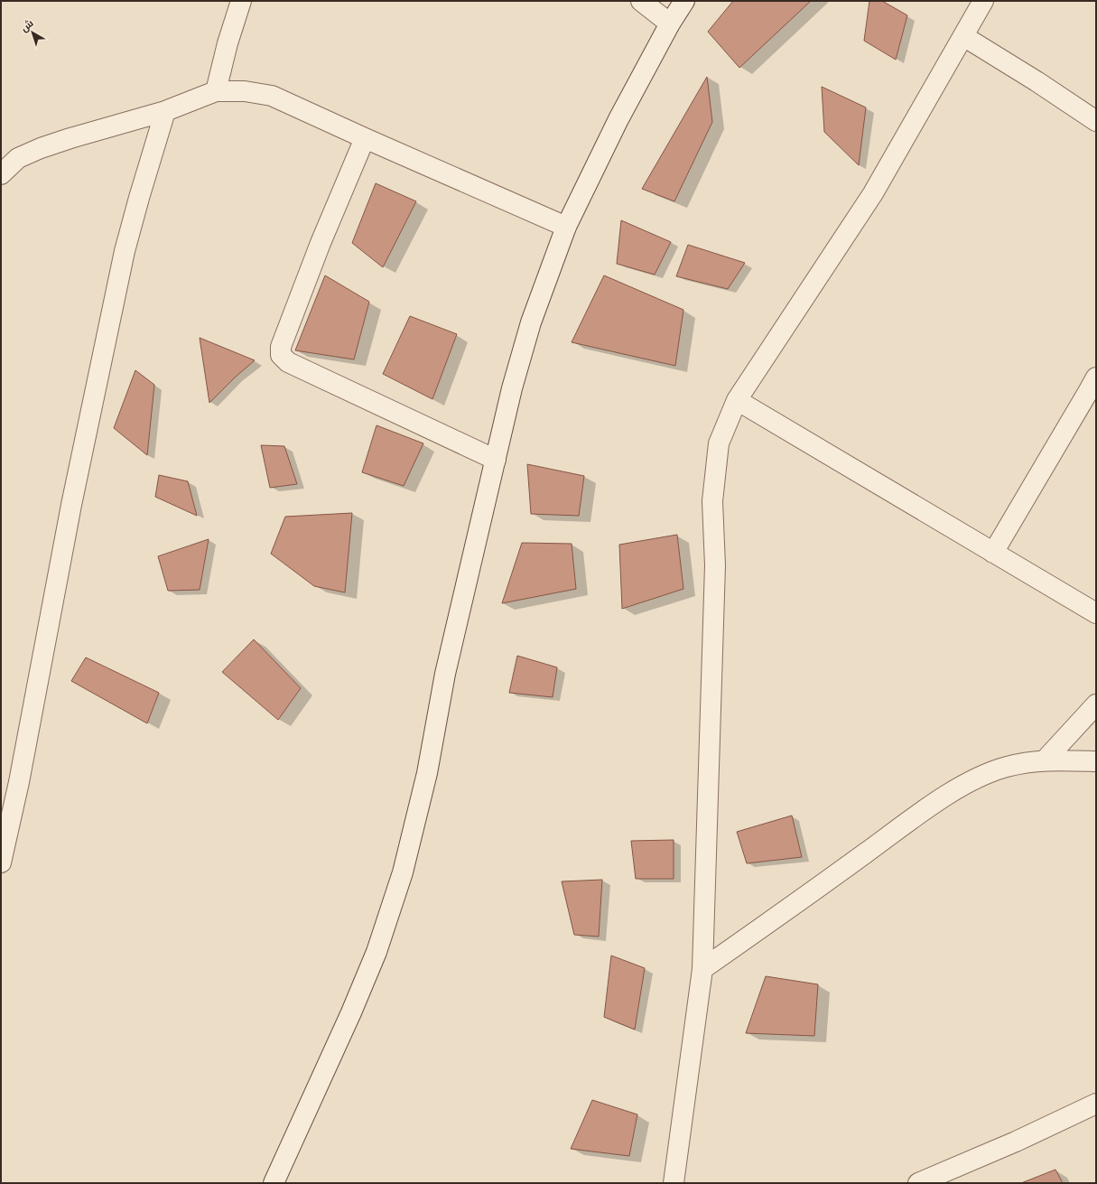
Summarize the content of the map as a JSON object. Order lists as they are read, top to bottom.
{
  "north": "top left"
}
